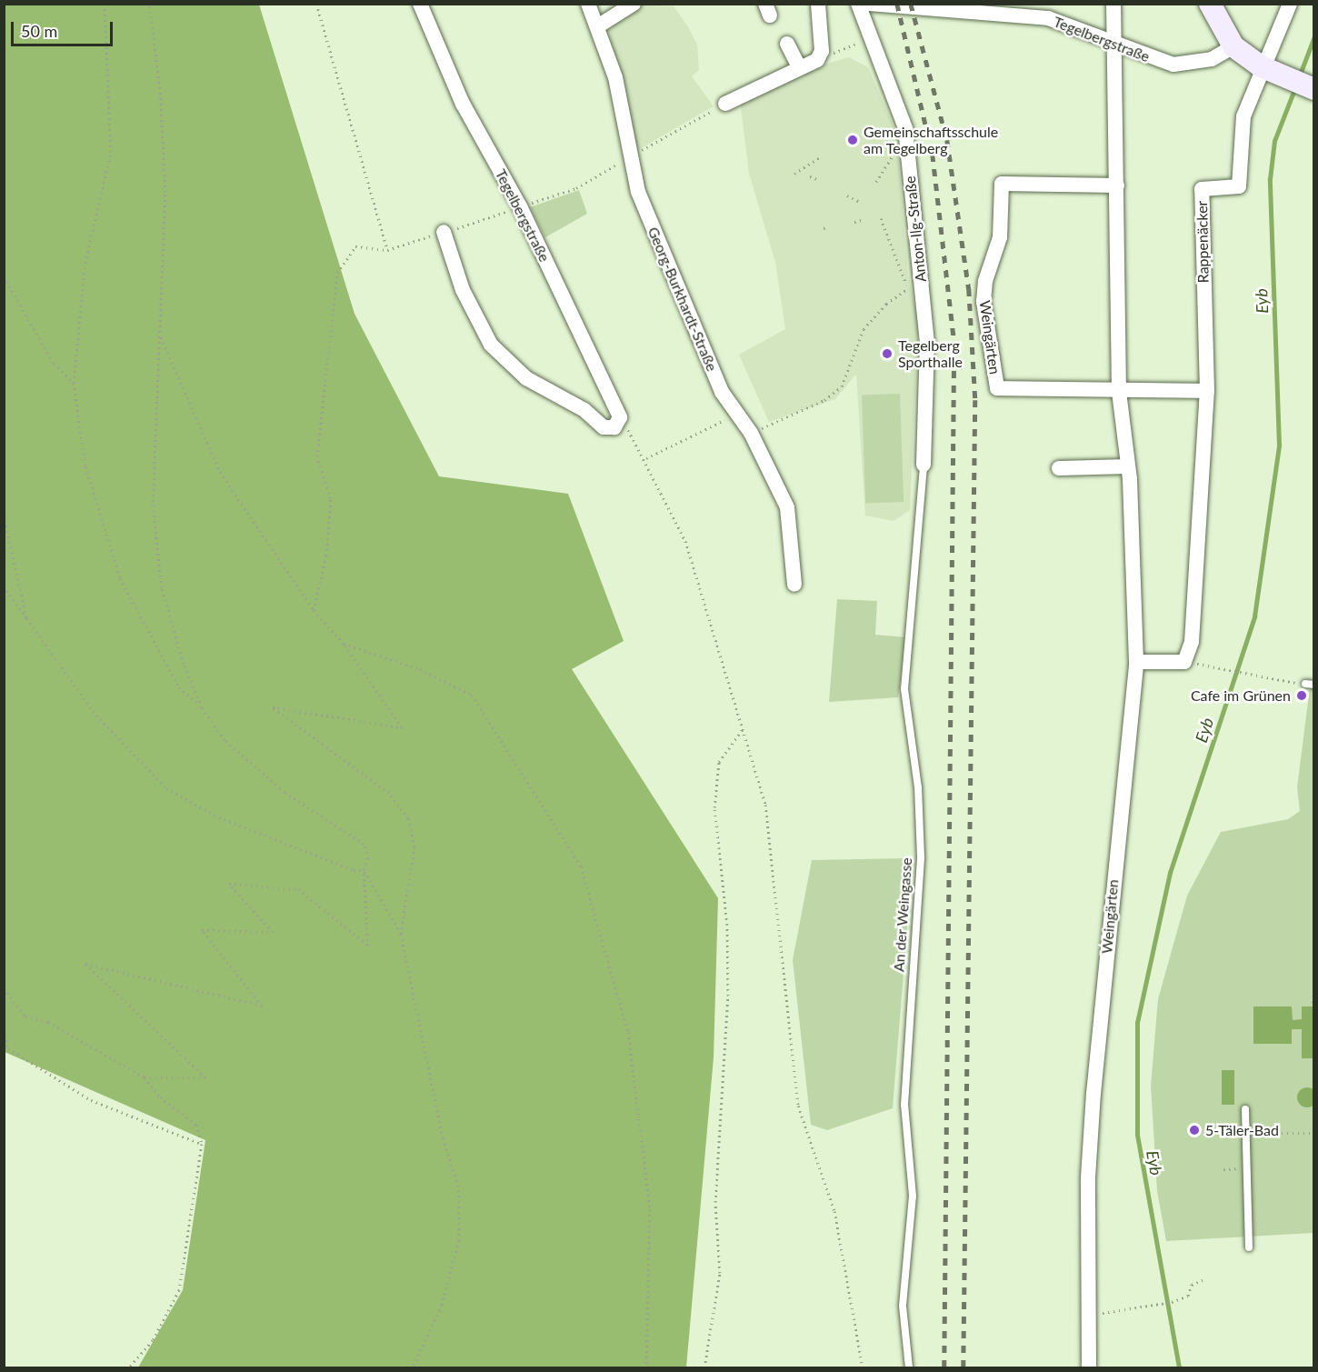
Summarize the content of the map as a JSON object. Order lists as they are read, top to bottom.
{
  "streets": {
    "street": [
      "Tegelbergstraße",
      "Anton-Ilg-Straße",
      "Rappenäcker",
      "Georg-Burkhardt-Straße",
      "Weingärten"
    ],
    "lane": ["An der Weingasse"]
  },
  "crossings": [
    ["Tegelbergstraße", "Weingärten"],
    ["Anton-Ilg-Straße", "An der Weingasse"],
    ["Rappenäcker", "Weingärten"]
  ],
  "water": ["Eyb"],
  "places": [
    "Gemeinschaftsschule am Tegelberg",
    "Tegelberg Sporthalle",
    "Cafe im Grünen",
    "5-Täler-Bad"
  ],
  "scale_bar": "50 m"
}
